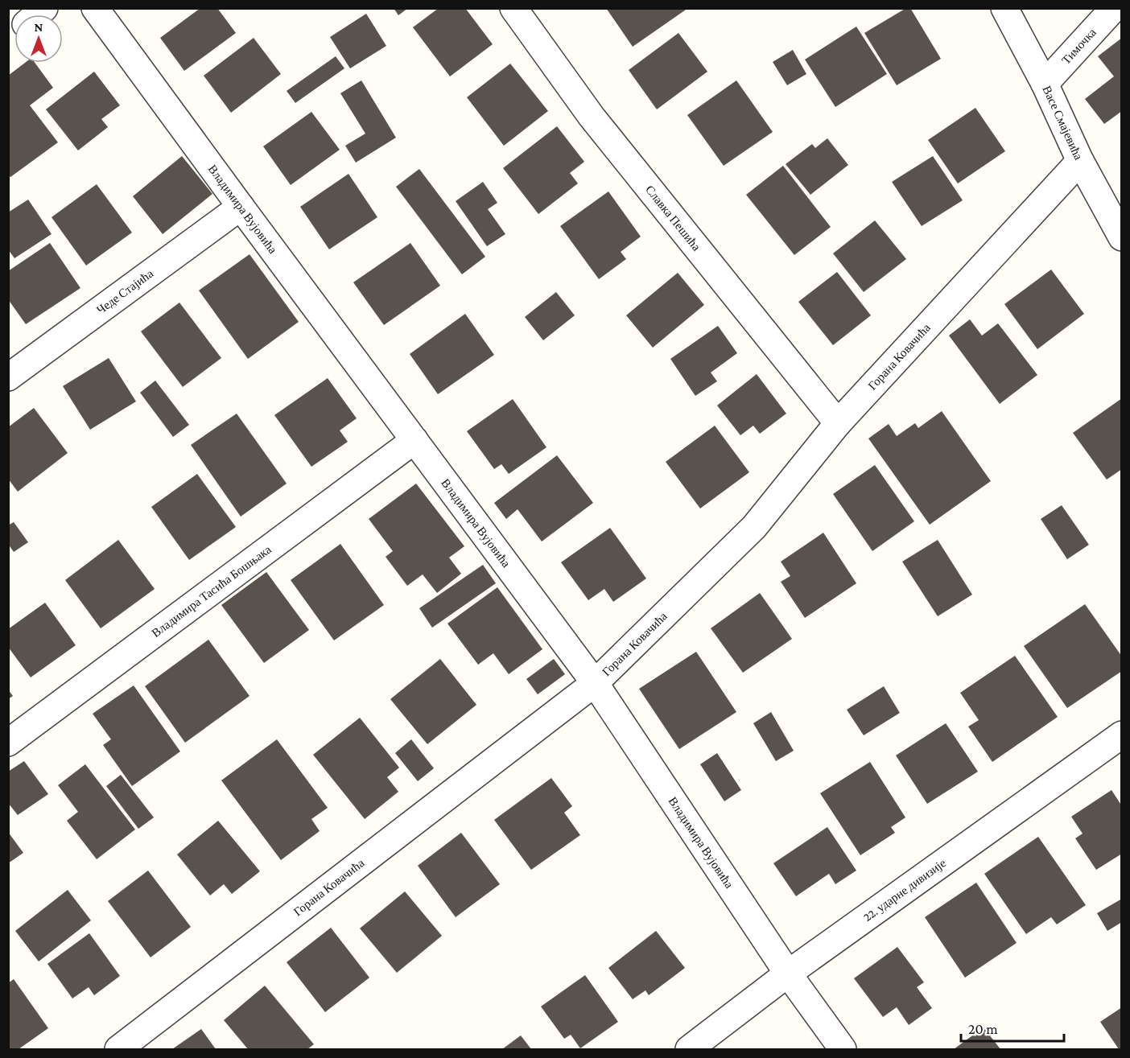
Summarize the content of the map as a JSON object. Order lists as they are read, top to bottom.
{
  "streets": {
    "street": [
      "Тимочка",
      "Васе Смајевића",
      "Владимира Вујовића",
      "Славка Пешића",
      "Чеде Стајића",
      "Горана Ковачића",
      "Владимира Тасића Бошњака",
      "22. ударне дивизије"
    ]
  },
  "crossings": [
    ["Тимочка", "Васе Смајевића"],
    ["Васе Смајевића", "Горана Ковачића"],
    ["Владимира Вујовића", "Чеде Стајића"],
    ["Владимира Вујовића", "Горана Ковачића"],
    ["Владимира Вујовића", "Владимира Тасића Бошњака"],
    ["Владимира Вујовића", "22. ударне дивизије"],
    ["Славка Пешића", "Горана Ковачића"]
  ],
  "scale_bar": "20 m",
  "north": "top"
}
